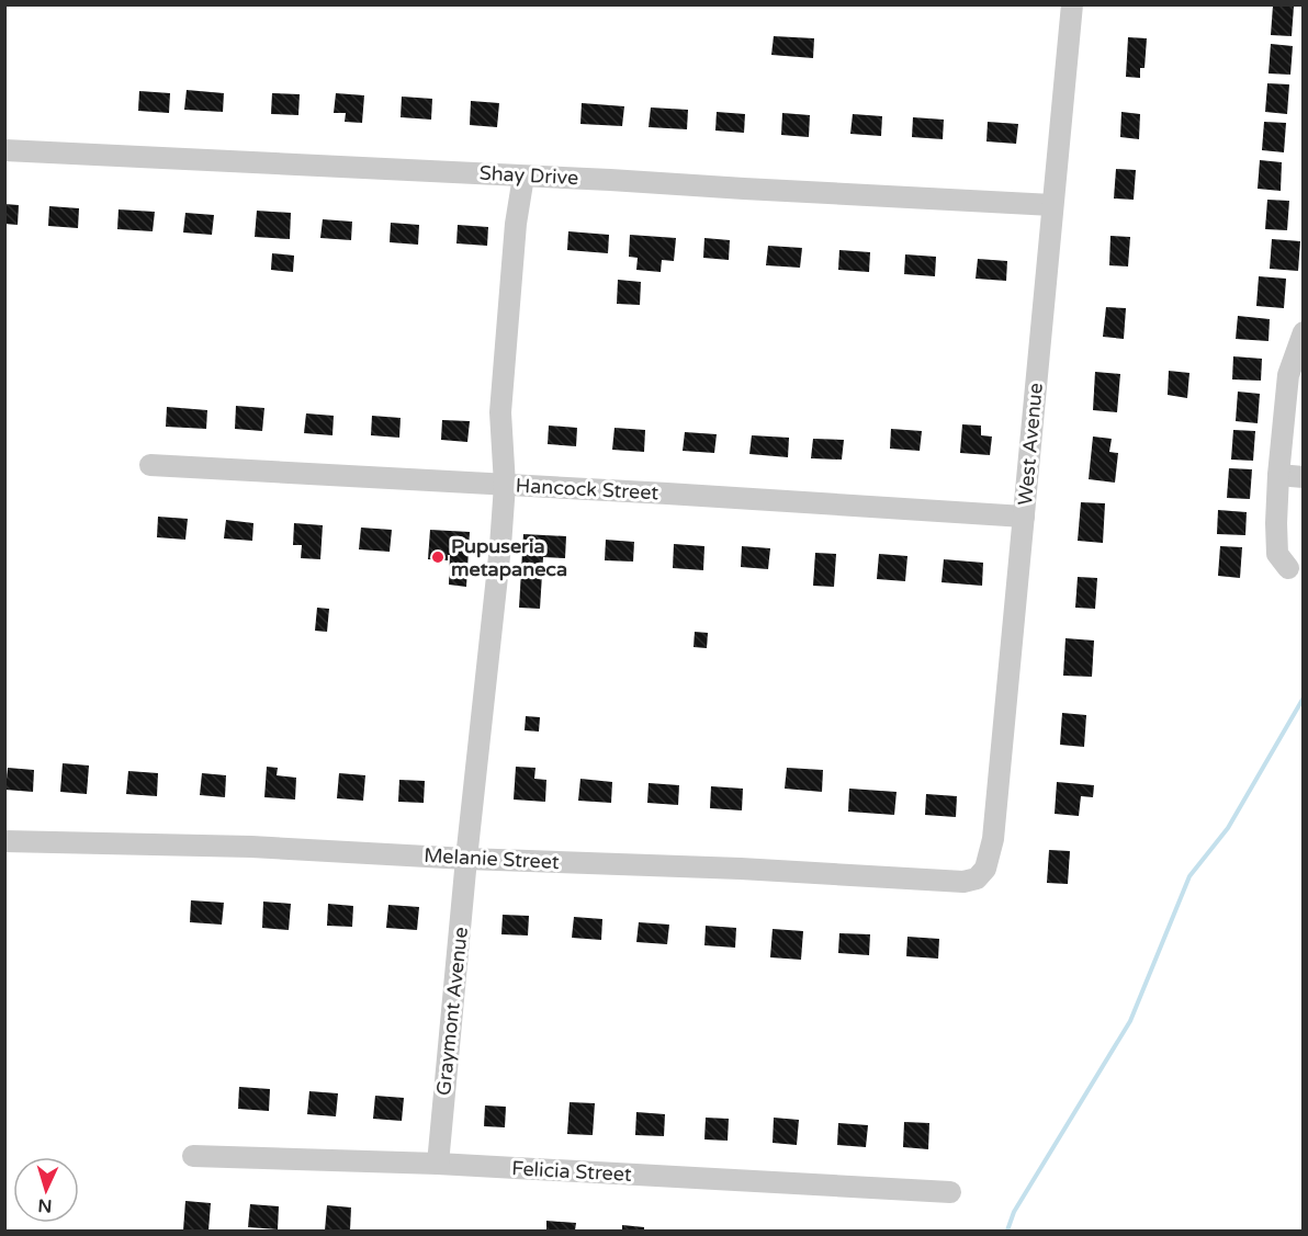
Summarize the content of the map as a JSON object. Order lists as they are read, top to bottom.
{
  "streets": {
    "street": [
      "Shay Drive",
      "West Avenue",
      "Hancock Street",
      "Melanie Street",
      "Graymont Avenue",
      "Felicia Street"
    ]
  },
  "crossings": [
    ["Shay Drive", "West Avenue"],
    ["Shay Drive", "Graymont Avenue"],
    ["West Avenue", "Hancock Street"],
    ["West Avenue", "Melanie Street"],
    ["Hancock Street", "Graymont Avenue"],
    ["Melanie Street", "Graymont Avenue"],
    ["Graymont Avenue", "Felicia Street"]
  ],
  "places": ["Pupuseria metapaneca"],
  "north": "bottom"
}
